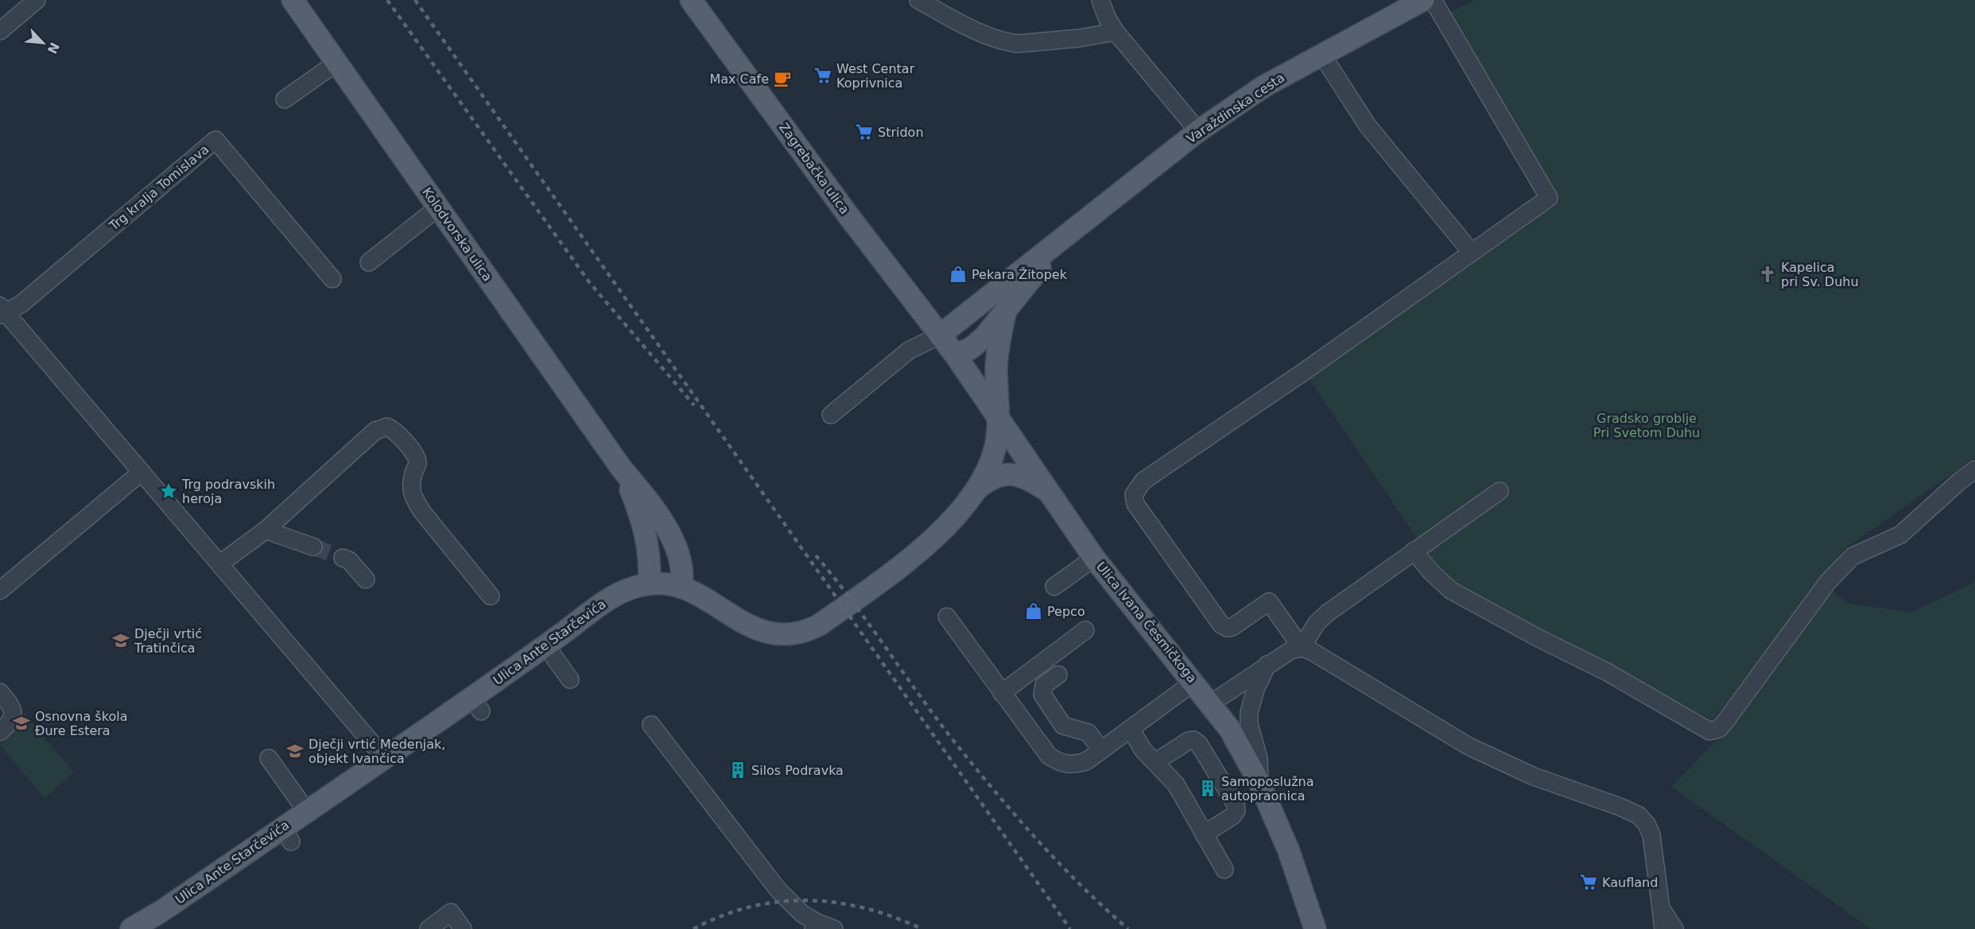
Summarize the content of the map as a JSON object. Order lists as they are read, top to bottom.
{
  "streets": {
    "main road": [
      "Varaždinska cesta",
      "Zagrebačka ulica",
      "Kolodvorska ulica",
      "Ulica Ivana Česmičkoga",
      "Ulica Ante Starčevića"
    ],
    "street": ["Trg kralja Tomislava"]
  },
  "crossings": [
    ["Varaždinska cesta", "Zagrebačka ulica"],
    ["Varaždinska cesta", "Ulica Ivana Česmičkoga"],
    ["Varaždinska cesta", "Ulica Ante Starčevića"],
    ["Zagrebačka ulica", "Ulica Ivana Česmičkoga"],
    ["Kolodvorska ulica", "Ulica Ante Starčevića"],
    ["Ulica Ivana Česmičkoga", "Ulica Ante Starčevića"]
  ],
  "parks": ["Gradsko groblje Pri Svetom Duhu"],
  "places": {
    "supermarket": ["West Centar Koprivnica", "Stridon", "Kaufland"],
    "cafe": ["Max Cafe"],
    "shop": ["Pekara Žitopek", "Pepco"],
    "church": ["Kapelica pri Sv. Duhu"],
    "place": ["Trg podravskih heroja"],
    "school or university": ["Dječji vrtić Tratinčica", "Osnovna škola Đure Estera", "Dječji vrtić Medenjak, objekt Ivančica"],
    "building": ["Silos Podravka", "Samoposlužna autopraonica"]
  },
  "north": "bottom right"
}
